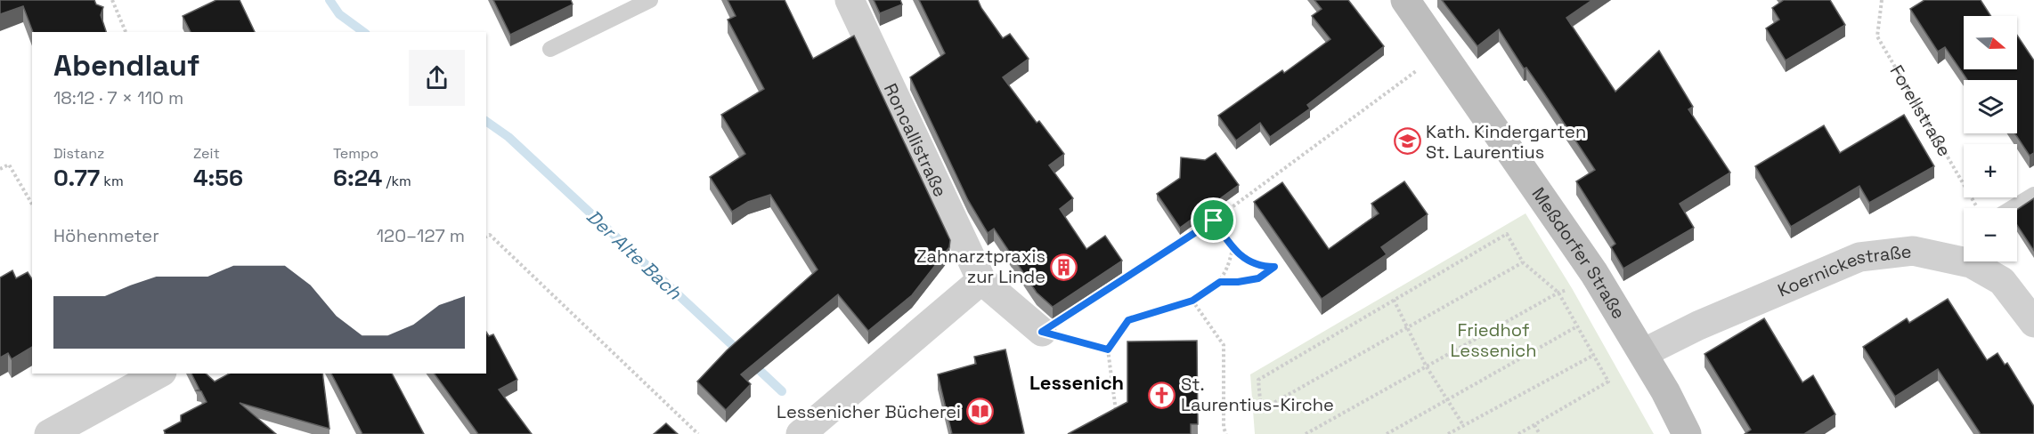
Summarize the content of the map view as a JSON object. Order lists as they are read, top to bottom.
{
  "streets": {
    "street": ["Roncallistraße", "Meßdorfer Straße", "Koernickestraße"],
    "path": ["Forellstraße"]
  },
  "crossings": [
    ["Meßdorfer Straße", "Koernickestraße"]
  ],
  "districts": ["Lessenich"],
  "water": ["Der Alte Bach"],
  "parks": ["Friedhof Lessenich"],
  "places": {
    "school or university": ["Kath. Kindergarten St. Laurentius"],
    "building": ["Zahnarztpraxis zur Linde"],
    "church": ["St. Laurentius-Kirche"],
    "library": ["Lessenicher Bücherei"]
  },
  "north": "right",
  "page": {
    "map_buttons": ["+", "−"],
    "heading": ["Abendlauf", "18:12 · 7 × 110 m"],
    "stats": [
      ["Distanz", "0.77 km"],
      ["Zeit", "4:56"],
      ["Tempo", "6:24 /km"]
    ],
    "chart": ["Höhenmeter", "120–127 m"]
  }
}
